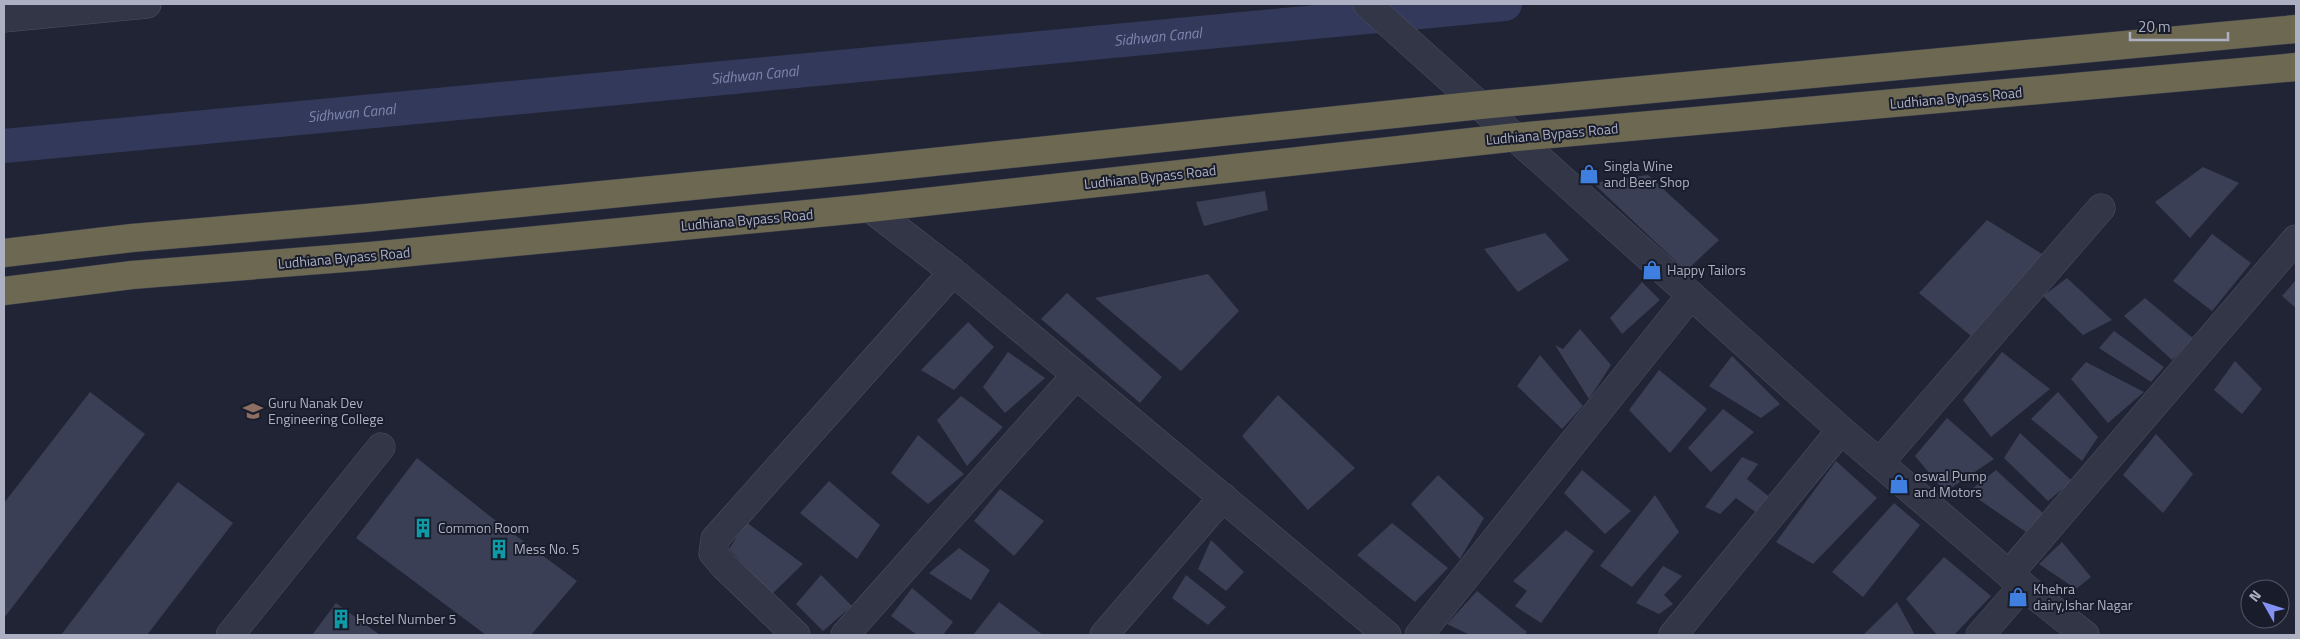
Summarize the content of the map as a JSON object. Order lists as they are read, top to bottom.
{
  "streets": {
    "highway": ["Ludhiana Bypass Road"]
  },
  "water": ["Sidhwan Canal"],
  "places": {
    "shop": [
      "Singla Wine and Beer Shop",
      "Happy Tailors",
      "oswal Pump and Motors",
      "Khehra dairy,Ishar Nagar"
    ],
    "school or university": ["Guru Nanak Dev Engineering College"],
    "building": ["Common Room", "Mess No. 5", "Hostel Number 5"]
  },
  "scale_bar": "20 m",
  "north": "top left"
}
